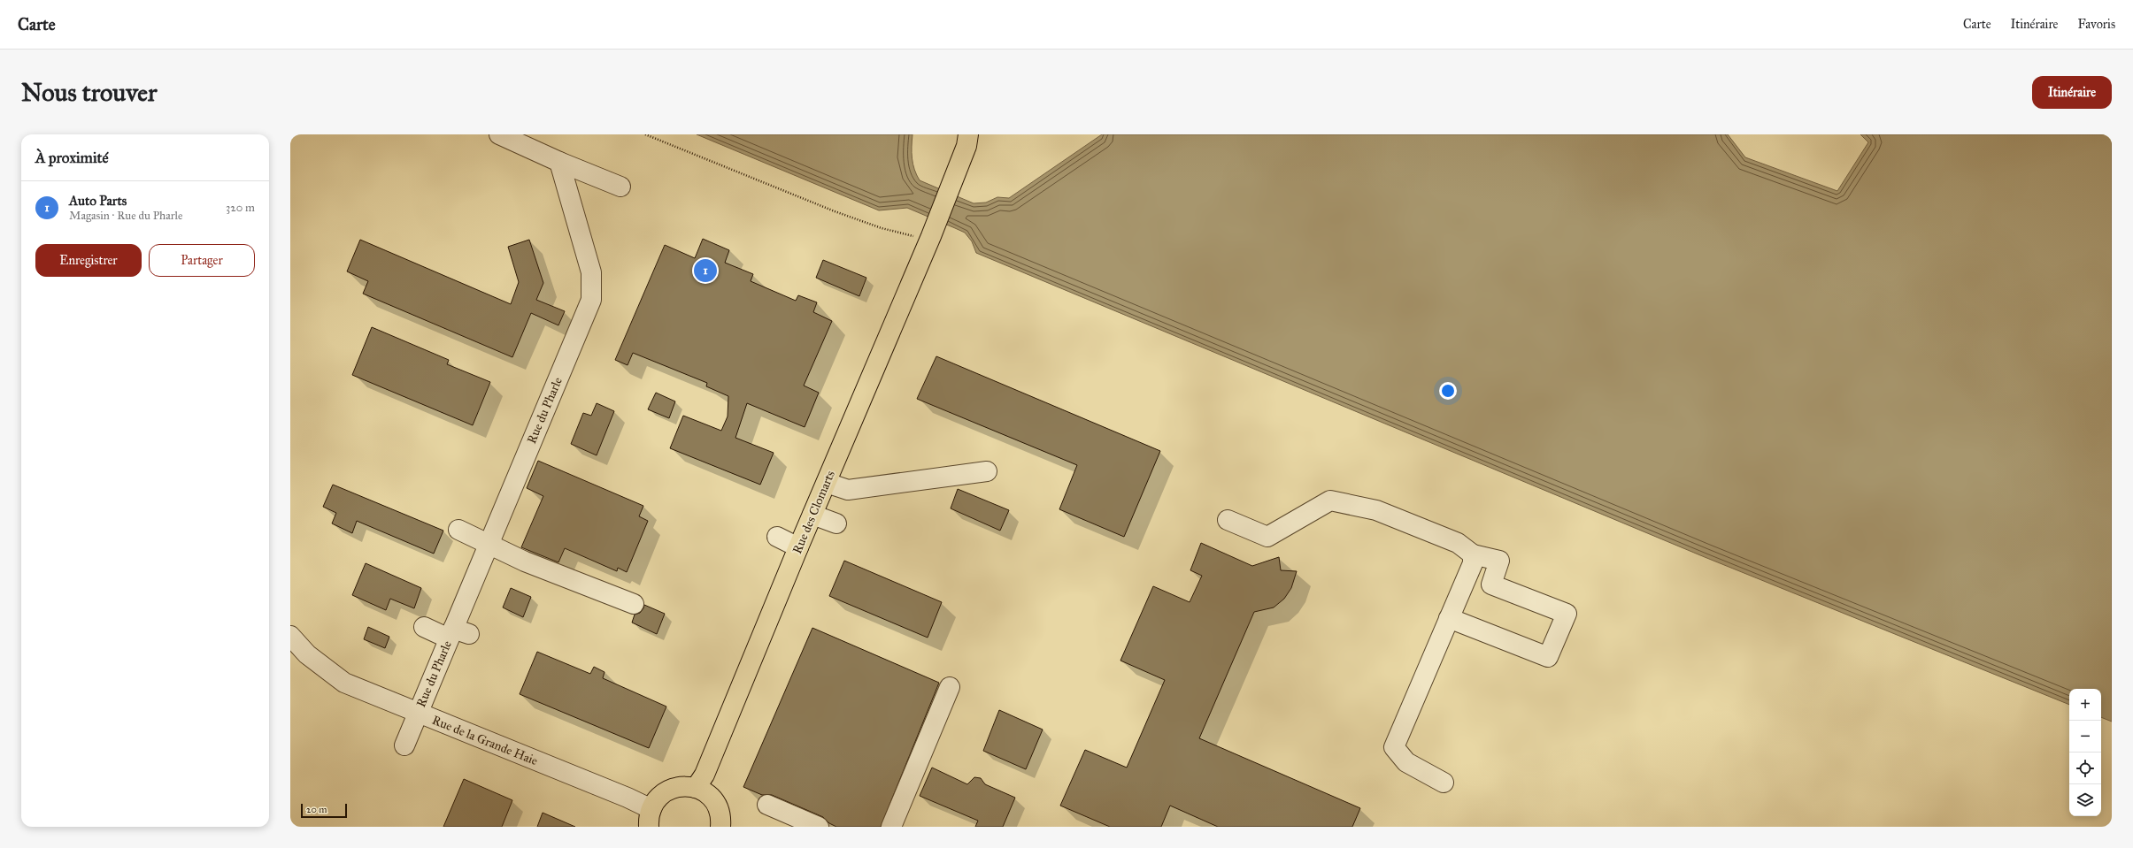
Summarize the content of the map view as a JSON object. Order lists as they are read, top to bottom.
{
  "streets": {
    "main road": ["Rue des Clomarts"],
    "street": ["Rue du Pharle", "Rue de la Grande Haie"]
  },
  "crossings": [
    ["Rue du Pharle", "Rue de la Grande Haie"]
  ],
  "scale_bar": "20 m",
  "page": {
    "header": "Carte",
    "nav": ["Carte", "Itinéraire", "Favoris"],
    "buttons": [
      "Itinéraire",
      ["Enregistrer", "Partager"]
    ],
    "title": "Nous trouver",
    "heading": "À proximité",
    "list": [
      {
        "mark": "1",
        "name": "Auto Parts",
        "note": "Magasin · Rue du Pharle",
        "value": "320 m"
      }
    ],
    "pins": "1",
    "map_buttons": ["+", "−"],
    "scale": "20 m"
  }
}
